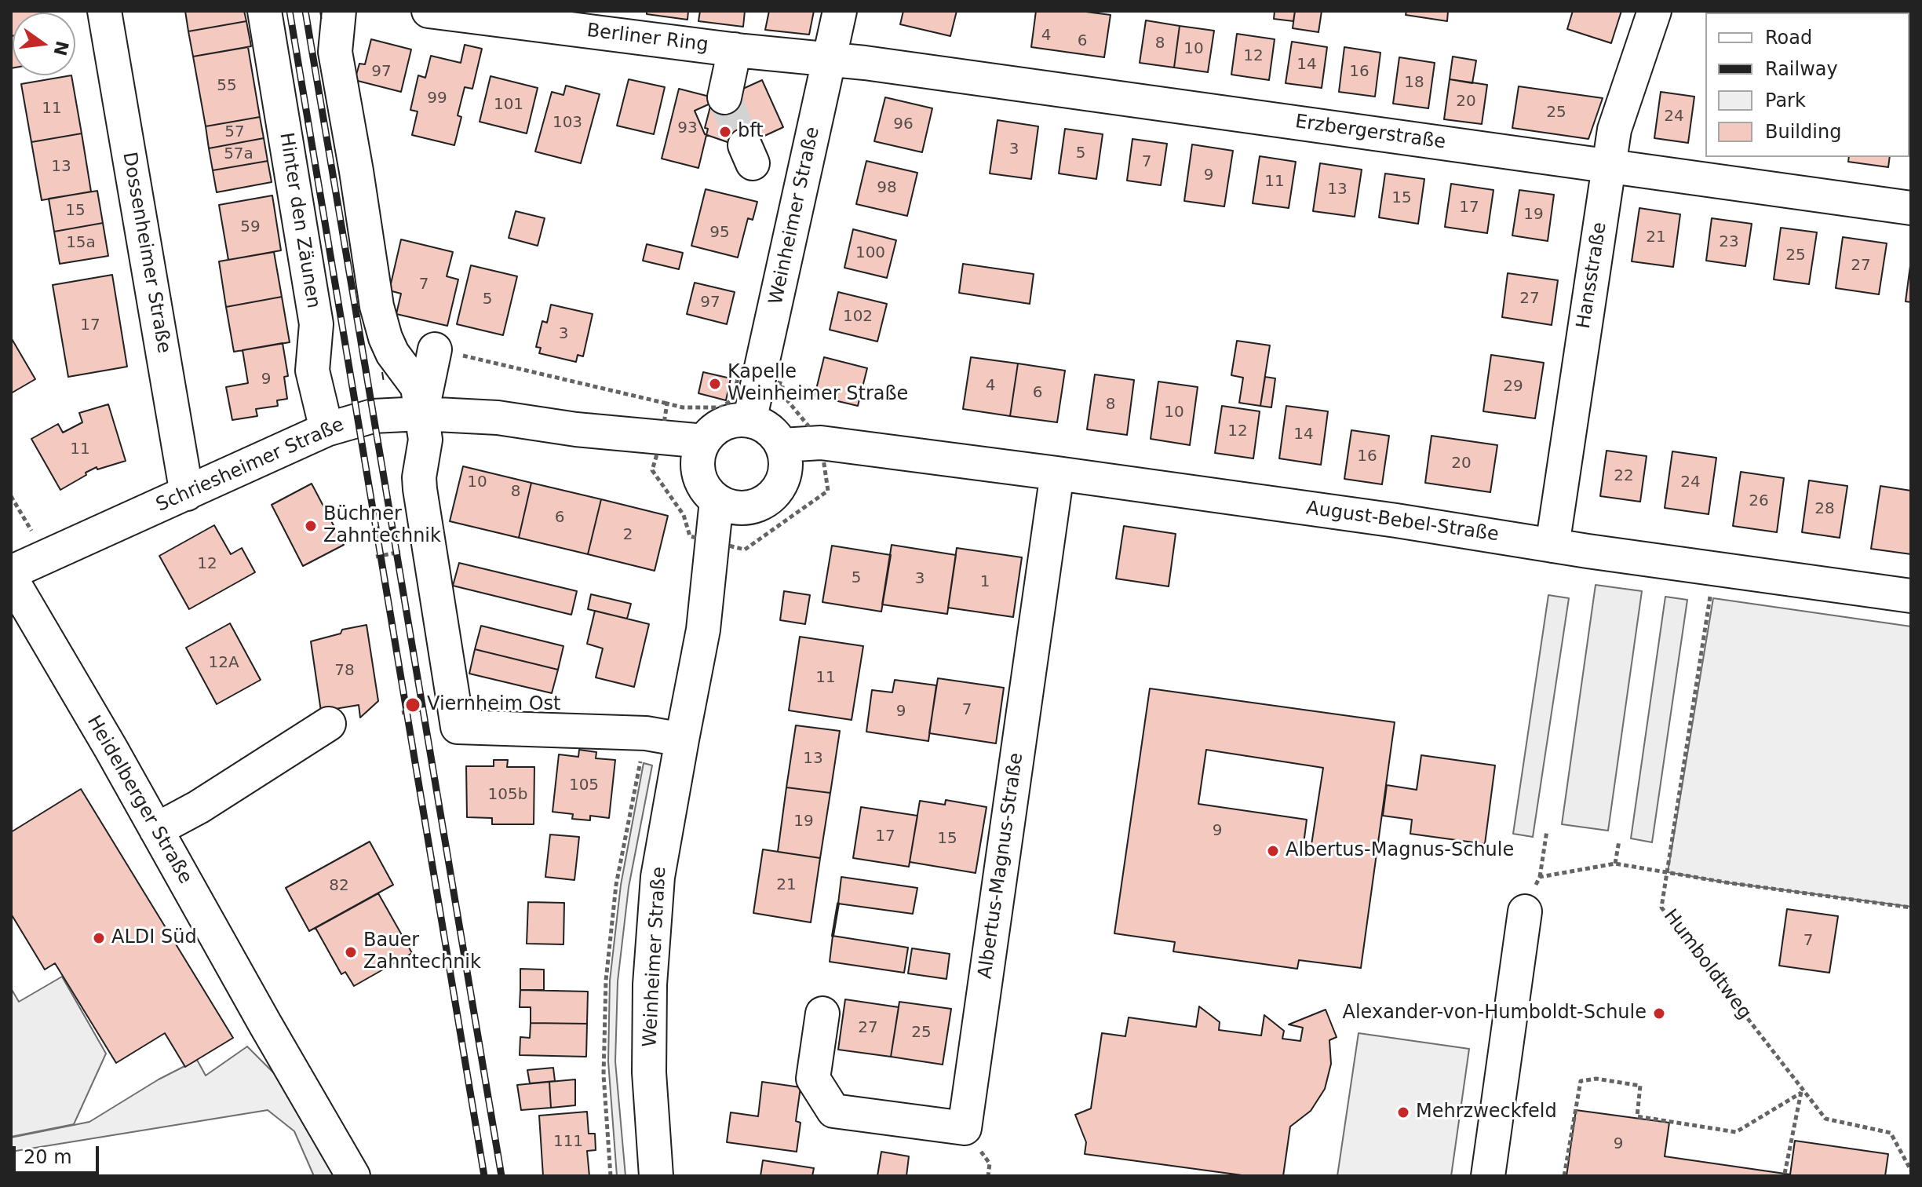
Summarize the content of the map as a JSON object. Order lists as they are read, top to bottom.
{
  "streets": {
    "street": [
      "Berliner Ring",
      "Erzbergerstraße",
      "Weinheimer Straße",
      "Hinter den Zäunen",
      "Dossenheimer Straße",
      "Hansstraße",
      "Schriesheimer Straße",
      "August-Bebel-Straße",
      "Heidelberger Straße",
      "Albertus-Magnus-Straße"
    ],
    "path": ["Humboldtweg"]
  },
  "crossings": [
    ["Berliner Ring", "Erzbergerstraße"],
    ["Berliner Ring", "Weinheimer Straße"],
    ["Erzbergerstraße", "Weinheimer Straße"],
    ["Erzbergerstraße", "Hansstraße"],
    ["Weinheimer Straße", "Schriesheimer Straße"],
    ["Weinheimer Straße", "August-Bebel-Straße"],
    ["Hinter den Zäunen", "Schriesheimer Straße"],
    ["Dossenheimer Straße", "Schriesheimer Straße"],
    ["Hansstraße", "August-Bebel-Straße"],
    ["Schriesheimer Straße", "August-Bebel-Straße"],
    ["August-Bebel-Straße", "Albertus-Magnus-Straße"],
    ["August-Bebel-Straße", "Humboldtweg"]
  ],
  "places": [
    "bft",
    "Kapelle Weinheimer Straße",
    "Büchner Zahntechnik",
    "Viernheim Ost",
    "Albertus-Magnus-Schule",
    "ALDI Süd",
    "Bauer Zahntechnik",
    "Alexander-von-Humboldt-Schule",
    "Mehrzweckfeld"
  ],
  "house_numbers": [
    "4",
    "6",
    "8",
    "10",
    "12",
    "14",
    "97",
    "16",
    "18",
    "55",
    "99",
    "20",
    "101",
    "11",
    "25",
    "24",
    "103",
    "96",
    "93",
    "57",
    "3",
    "5",
    "57a",
    "7",
    "13",
    "9",
    "11",
    "98",
    "13",
    "15",
    "17",
    "15",
    "19",
    "59",
    "95",
    "21",
    "23",
    "15a",
    "100",
    "25",
    "27",
    "7",
    "27",
    "5",
    "97",
    "102",
    "17",
    "3",
    "9",
    "4",
    "29",
    "6",
    "8",
    "10",
    "12",
    "14",
    "11",
    "16",
    "20",
    "22",
    "10",
    "24",
    "8",
    "26",
    "28",
    "6",
    "2",
    "12",
    "5",
    "3",
    "1",
    "12A",
    "78",
    "11",
    "7",
    "9",
    "13",
    "105",
    "105b",
    "19",
    "9",
    "17",
    "15",
    "21",
    "82",
    "7",
    "27",
    "25",
    "111",
    "9"
  ],
  "legend": [
    "Road",
    "Railway",
    "Park",
    "Building"
  ],
  "scale_bar": "20 m",
  "north": "right"
}
